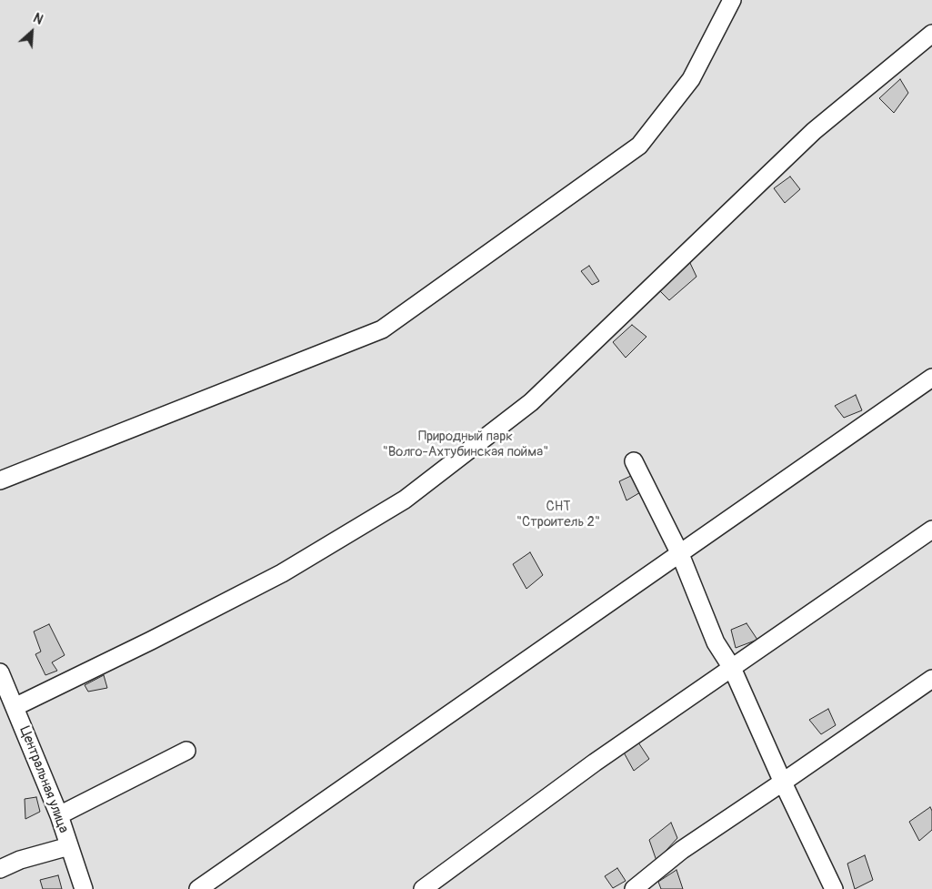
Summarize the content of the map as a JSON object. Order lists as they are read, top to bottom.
{
  "streets": {
    "street": ["Центральная улица"]
  },
  "parks": ["Природный парк \"Волго-Ахтубинская пойма\"", "СНТ \"Строитель 2\""],
  "north": "top right"
}
